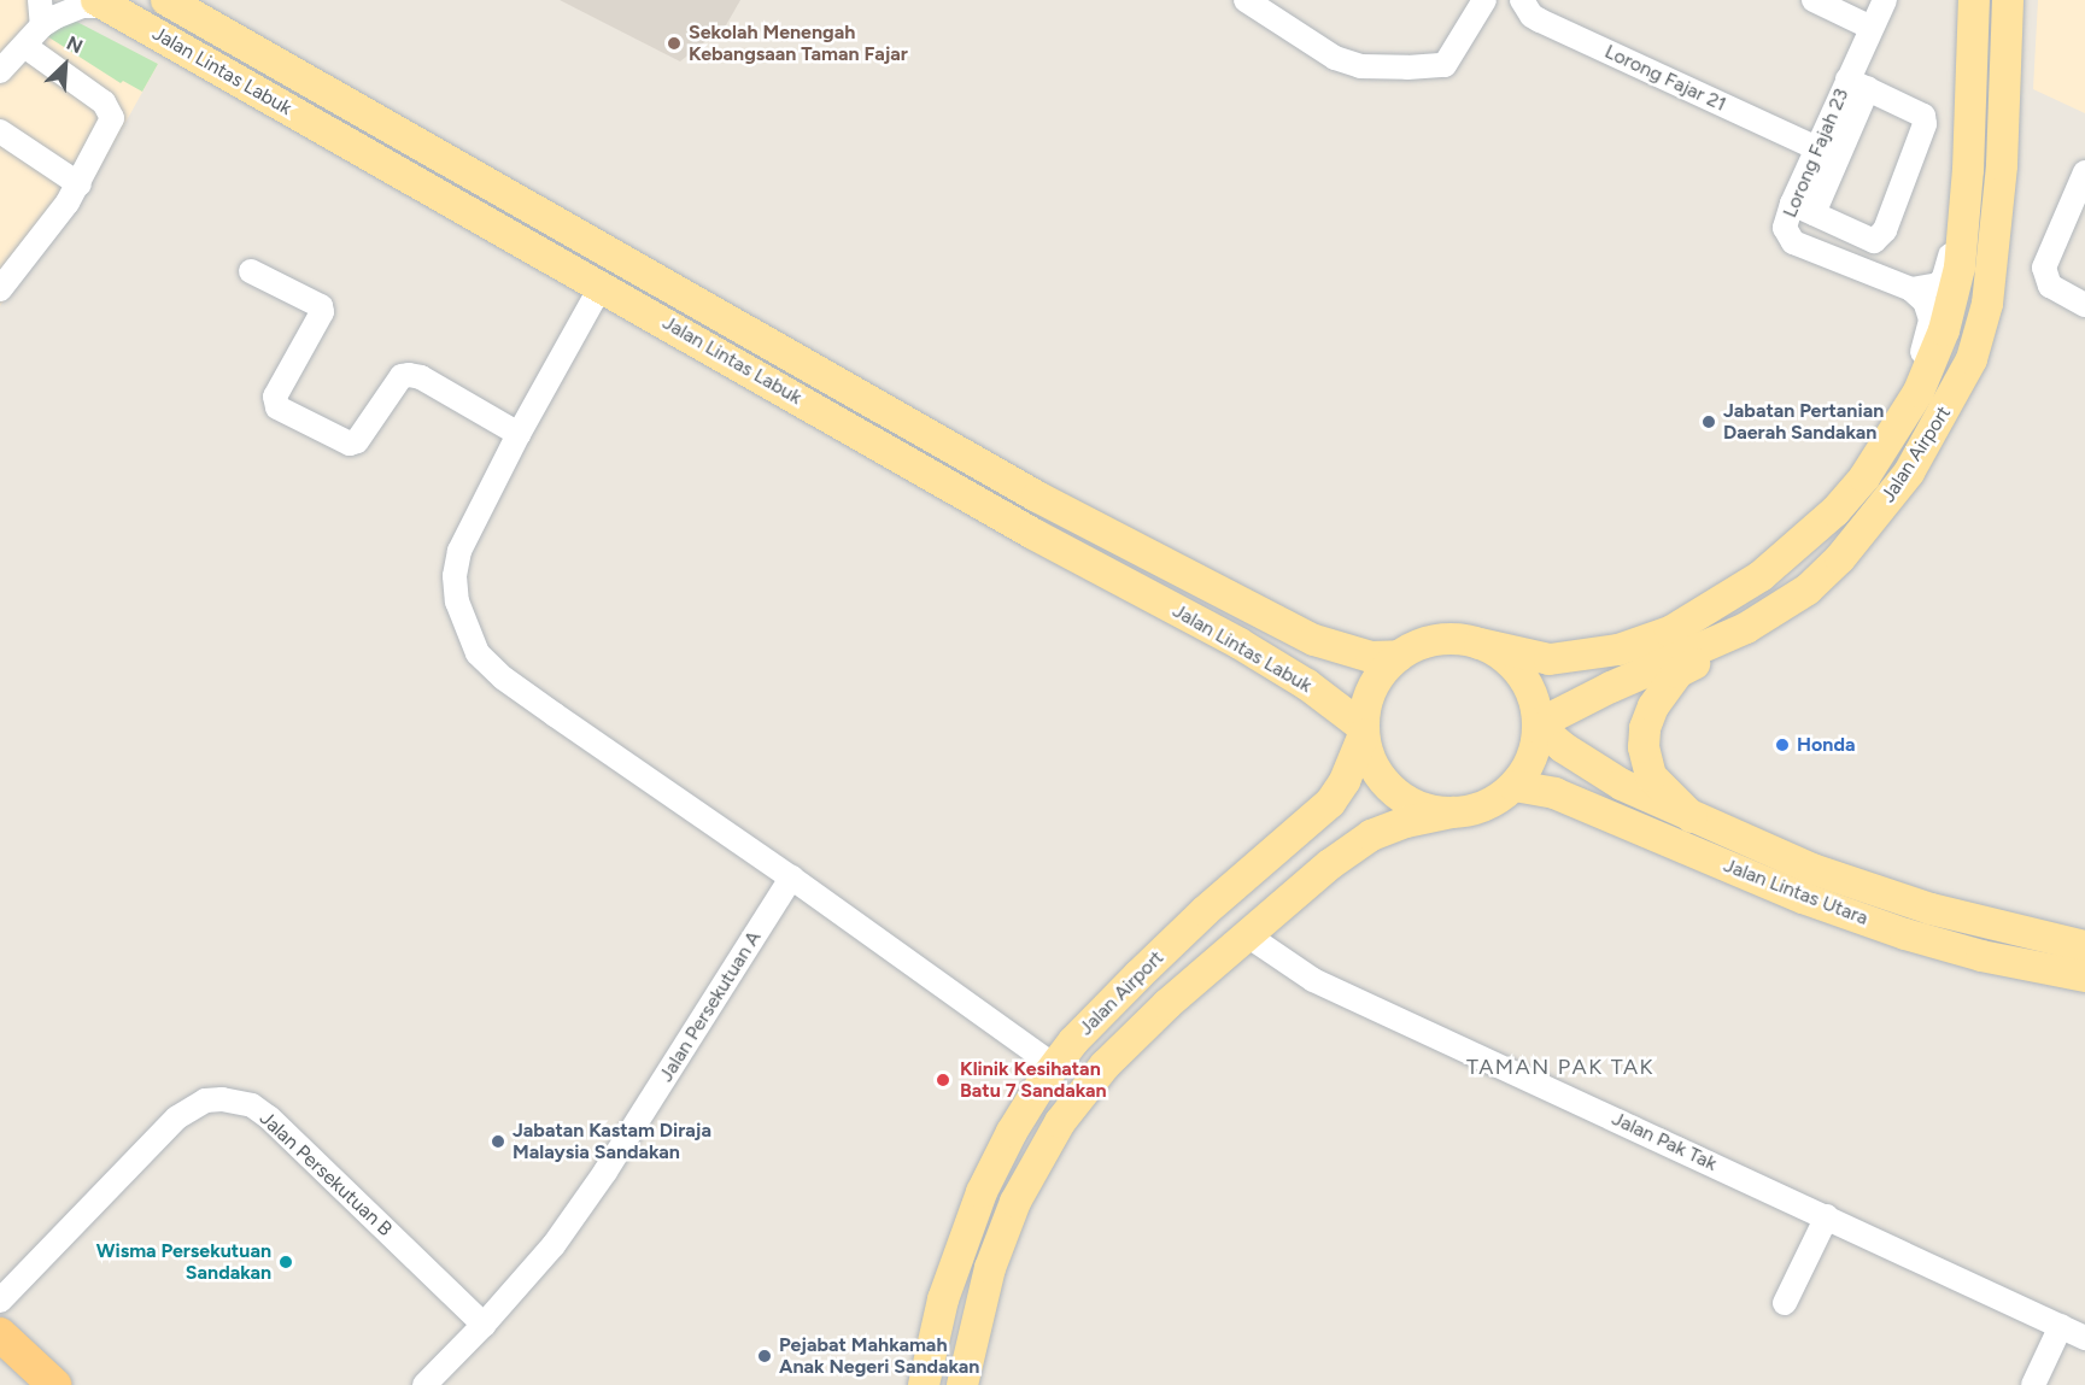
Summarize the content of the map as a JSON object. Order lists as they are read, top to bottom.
{
  "streets": {
    "main road": ["Jalan Lintas Labuk", "Jalan Airport", "Jalan Lintas Utara"],
    "street": [
      "Lorong Fajar 21",
      "Lorong Fajah 23",
      "Jalan Persekutuan A",
      "Jalan Pak Tak",
      "Jalan Persekutuan B"
    ]
  },
  "crossings": [
    ["Jalan Lintas Labuk", "Jalan Airport"],
    ["Jalan Lintas Labuk", "Jalan Lintas Utara"],
    ["Lorong Fajar 21", "Lorong Fajah 23"],
    ["Jalan Airport", "Jalan Lintas Utara"],
    ["Jalan Airport", "Jalan Pak Tak"],
    ["Jalan Persekutuan A", "Jalan Persekutuan B"]
  ],
  "districts": ["TAMAN PAK TAK"],
  "places": [
    "Sekolah Menengah Kebangsaan Taman Fajar",
    "Jabatan Pertanian Daerah Sandakan",
    "Honda",
    "Klinik Kesihatan Batu 7 Sandakan",
    "Jabatan Kastam Diraja Malaysia Sandakan",
    "Wisma Persekutuan Sandakan",
    "Pejabat Mahkamah Anak Negeri Sandakan"
  ],
  "north": "top right"
}
